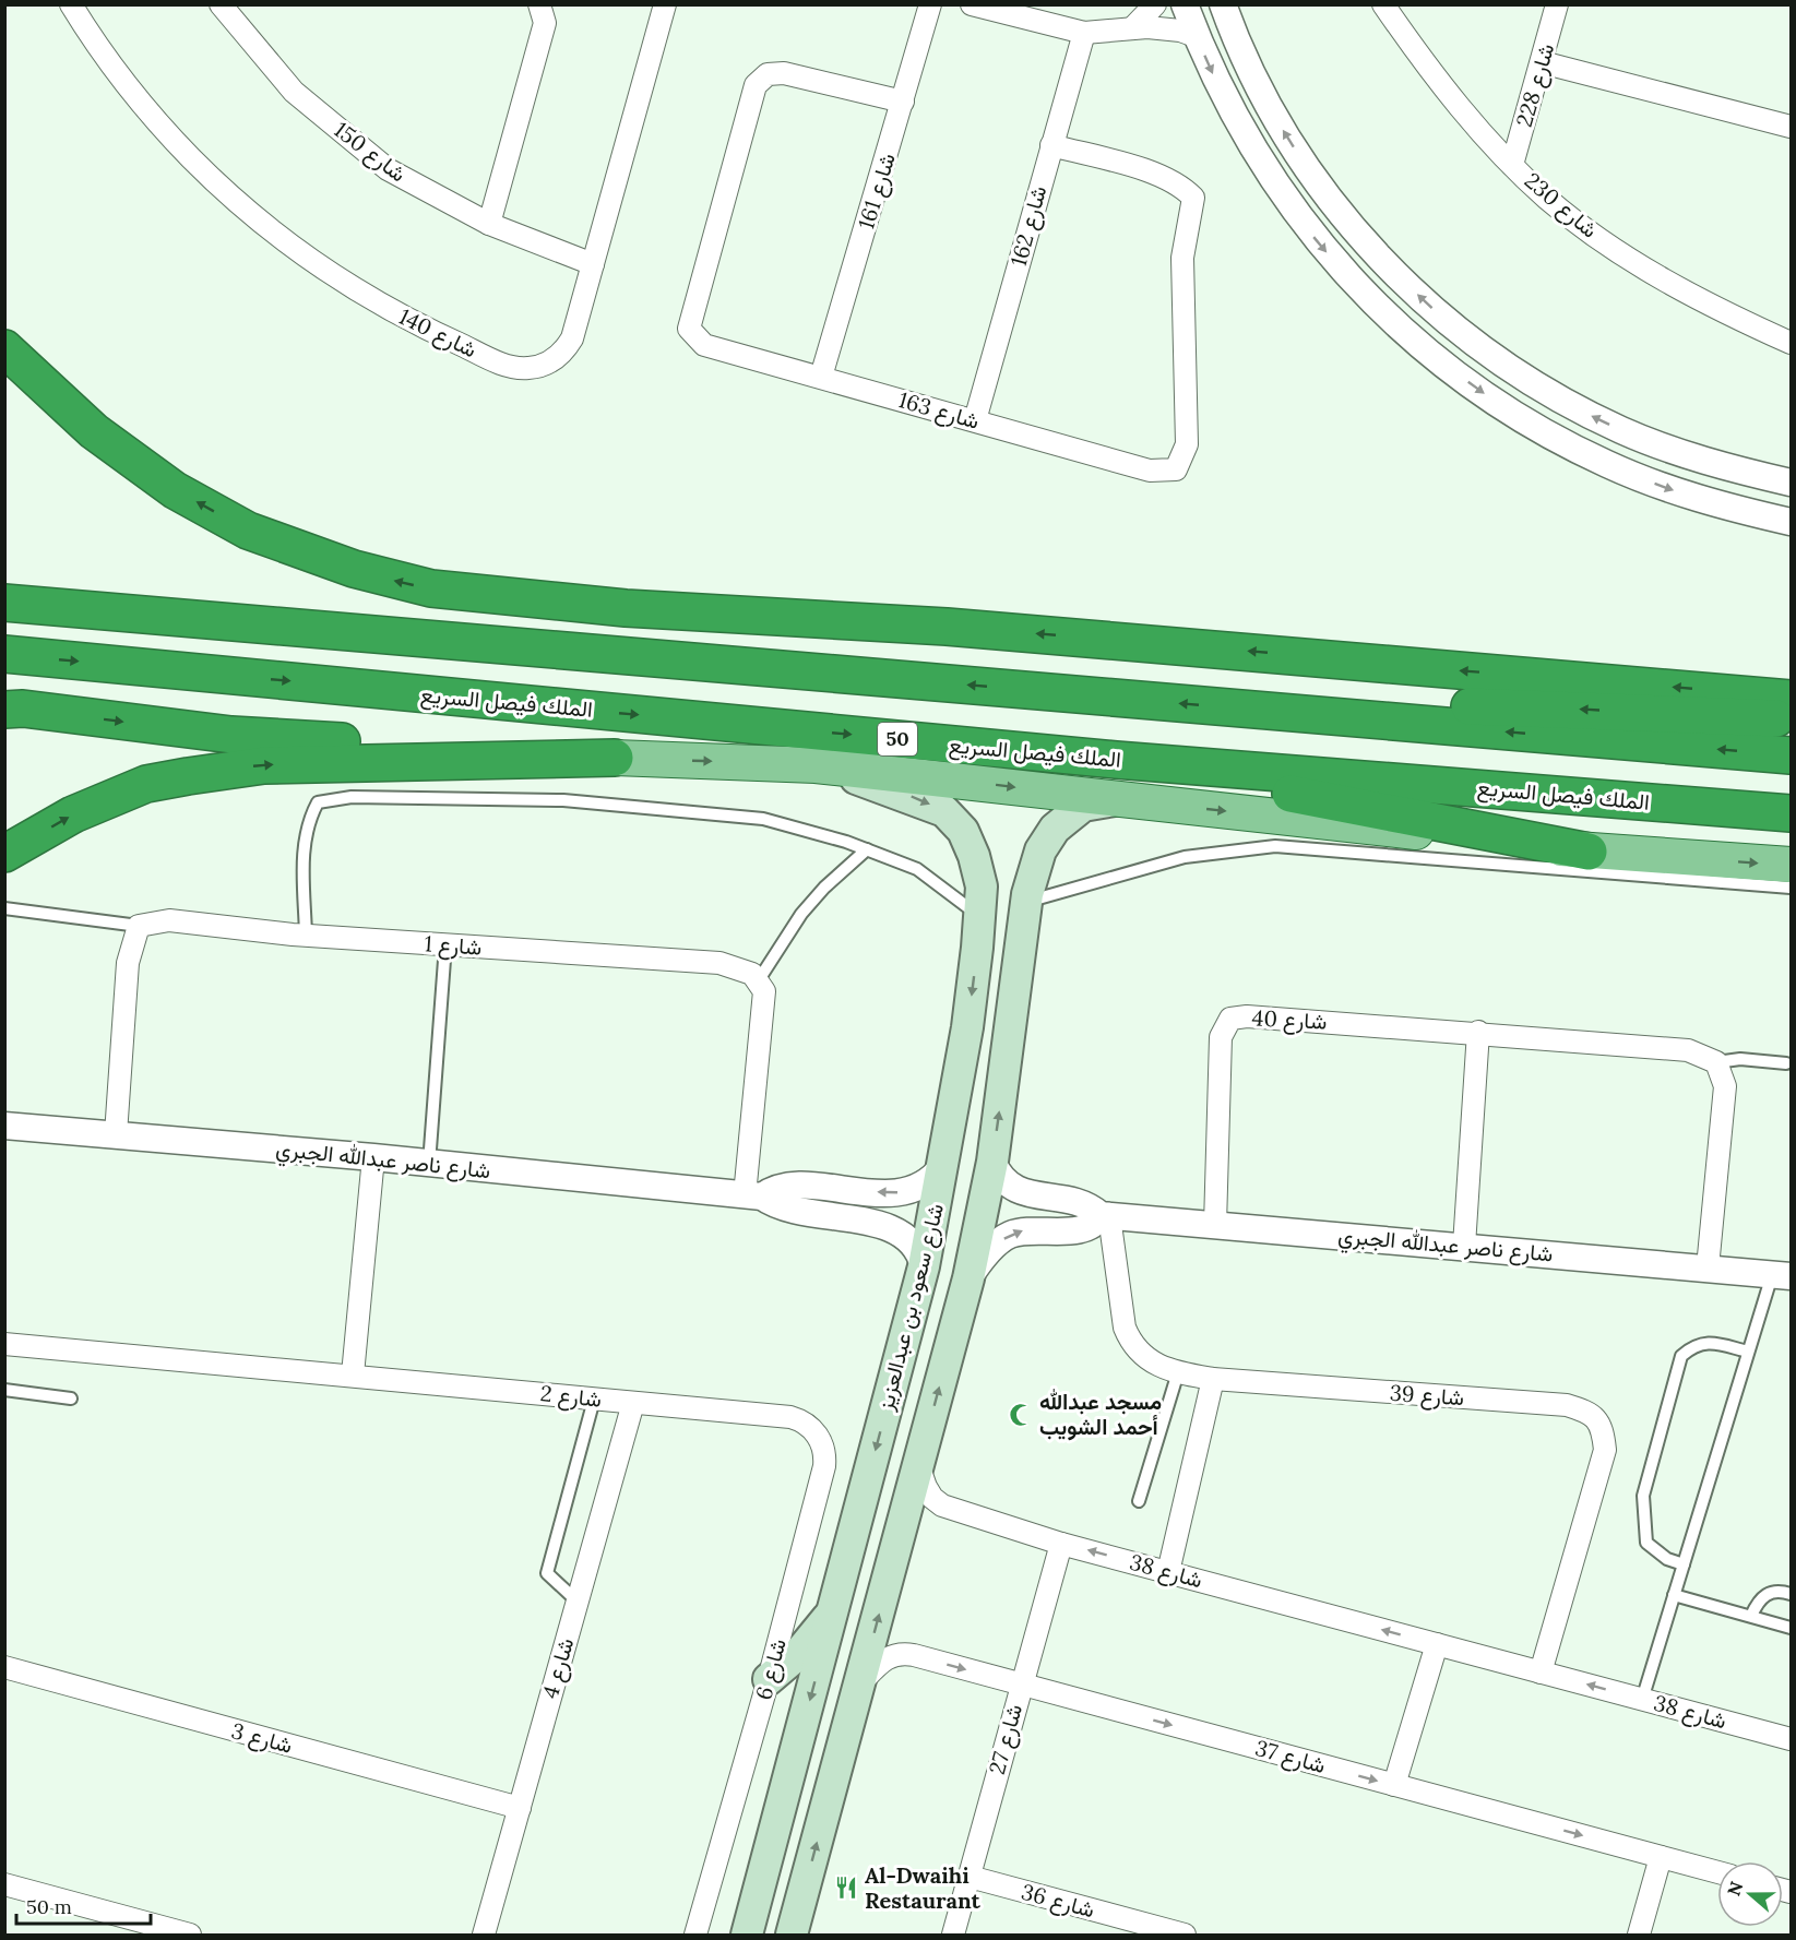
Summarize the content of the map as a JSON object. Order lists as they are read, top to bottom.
{
  "streets": {
    "highway": ["الملك فيصل السريع", "50"],
    "main road": ["شارع سعود بن عبدالعزيز"],
    "street": [
      "شارع 228",
      "شارع 150",
      "شارع 161",
      "شارع 230",
      "شارع 162",
      "شارع 140",
      "شارع 163",
      "شارع 1",
      "شارع 40",
      "شارع ناصر عبدالله الجبري",
      "شارع 39",
      "شارع 2",
      "شارع 38",
      "شارع 4",
      "شارع 6",
      "شارع 3",
      "شارع 27",
      "شارع 37",
      "شارع 36"
    ]
  },
  "crossings": [
    ["شارع 228", "شارع 230"],
    ["شارع 150", "شارع 140"],
    ["شارع 161", "شارع 163"],
    ["شارع 162", "شارع 163"],
    ["الملك فيصل السريع", "شارع سعود بن عبدالعزيز"],
    ["شارع 40", "شارع ناصر عبدالله الجبري"],
    ["شارع ناصر عبدالله الجبري", "شارع سعود بن عبدالعزيز"],
    ["شارع ناصر عبدالله الجبري", "شارع 39"],
    ["شارع 39", "شارع 38"],
    ["شارع 2", "شارع 4"],
    ["شارع 2", "شارع 6"],
    ["شارع 38", "شارع 27"],
    ["شارع 4", "شارع 3"],
    ["شارع 27", "شارع 37"],
    ["شارع 27", "شارع 36"]
  ],
  "one_way": ["شارع 38", "شارع 37"],
  "places": {
    "mosque": ["مسجد عبدالله أحمد الشويب"],
    "restaurant": ["Al-Dwaihi Restaurant"]
  },
  "scale_bar": "50 m",
  "north": "left"
}
